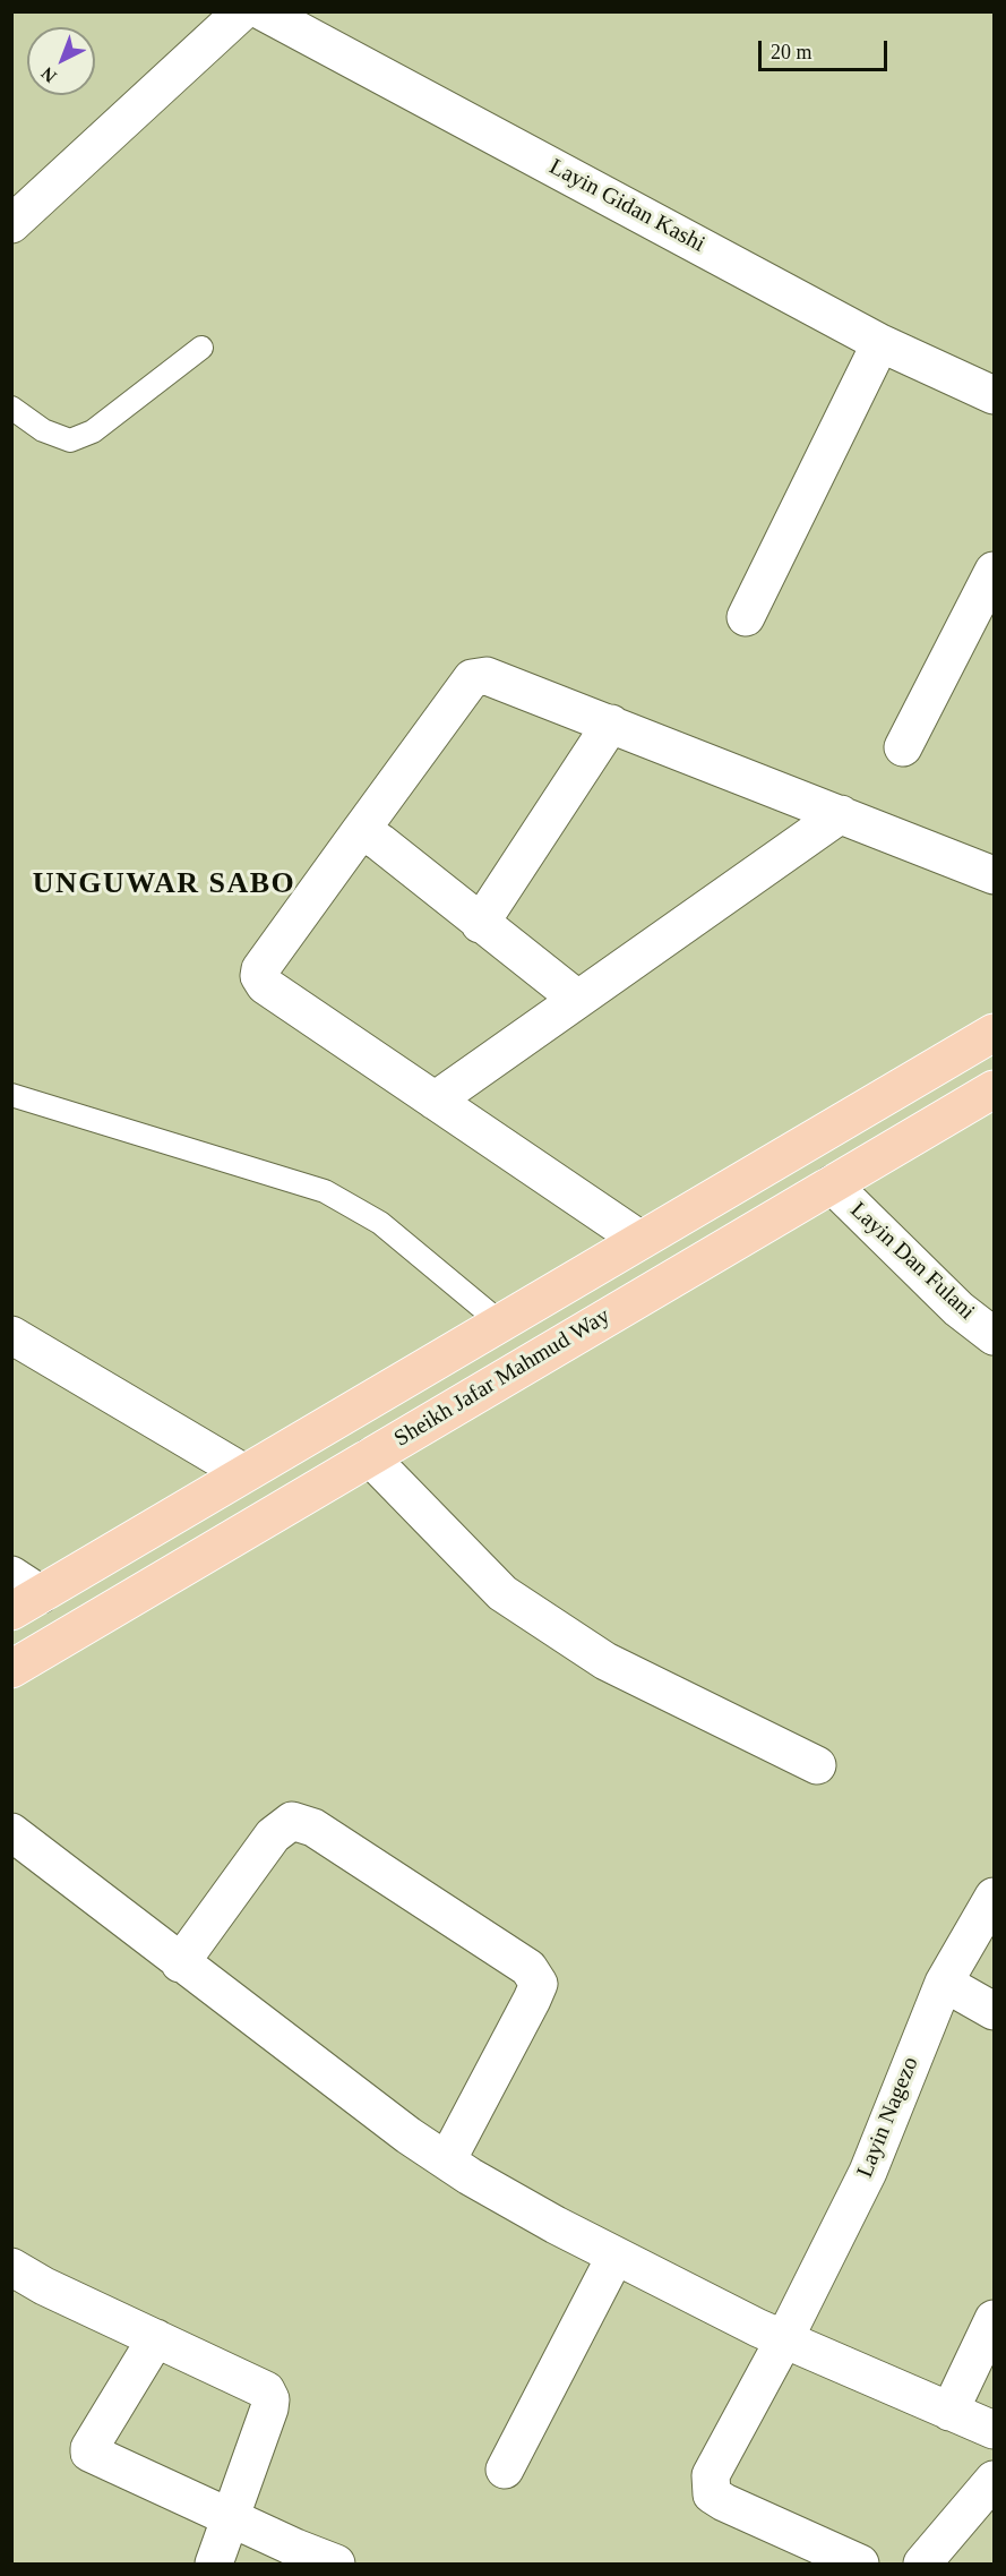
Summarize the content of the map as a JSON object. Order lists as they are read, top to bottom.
{
  "streets": {
    "main road": ["Sheikh Jafar Mahmud Way"],
    "street": ["Layin Gidan Kashi", "Layin Dan Fulani", "Layin Nagezo"]
  },
  "crossings": [
    ["Layin Dan Fulani", "Sheikh Jafar Mahmud Way"]
  ],
  "districts": ["UNGUWAR SABO"],
  "scale_bar": "20 m",
  "north": "bottom left"
}
